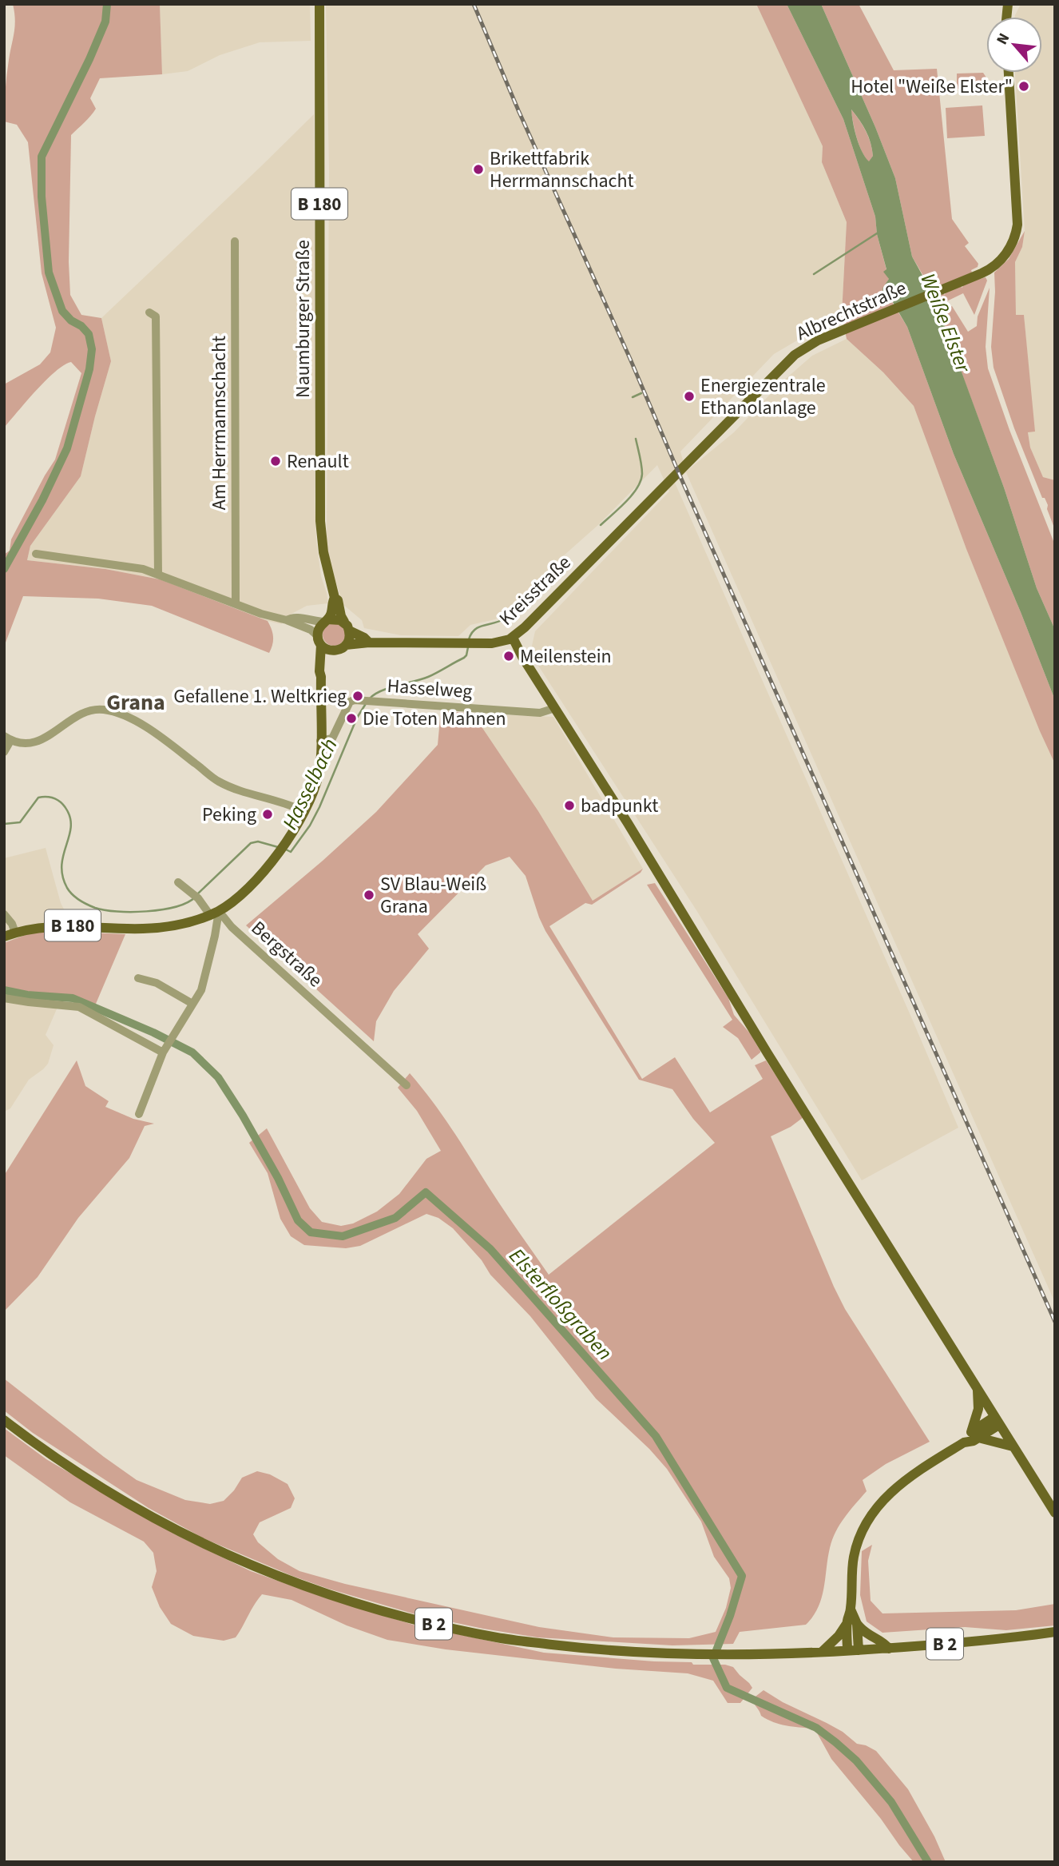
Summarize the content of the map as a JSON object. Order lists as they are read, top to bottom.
{
  "streets": {
    "main road": [
      "B 180",
      "Albrechtstraße",
      "Naumburger Straße",
      "Kreisstraße",
      "B 2"
    ],
    "street": ["Am Herrmannschacht", "Hasselweg", "Bergstraße"]
  },
  "crossings": [
    ["B 180", "Naumburger Straße"],
    ["B 180", "Kreisstraße"],
    ["B 180", "Hasselweg"],
    ["B 180", "Bergstraße"],
    ["Albrechtstraße", "Kreisstraße"],
    ["Naumburger Straße", "Kreisstraße"]
  ],
  "districts": ["Grana"],
  "water": ["Weiße Elster", "Hasselbach", "Elsterfloßgraben"],
  "places": [
    "Hotel \"Weiße Elster\"",
    "Brikettfabrik Herrmannschacht",
    "Energiezentrale Ethanolanlage",
    "Renault",
    "Meilenstein",
    "Gefallene 1. Weltkrieg",
    "Die Toten Mahnen",
    "badpunkt",
    "Peking",
    "SV Blau-Weiß Grana"
  ],
  "north": "top left"
}
